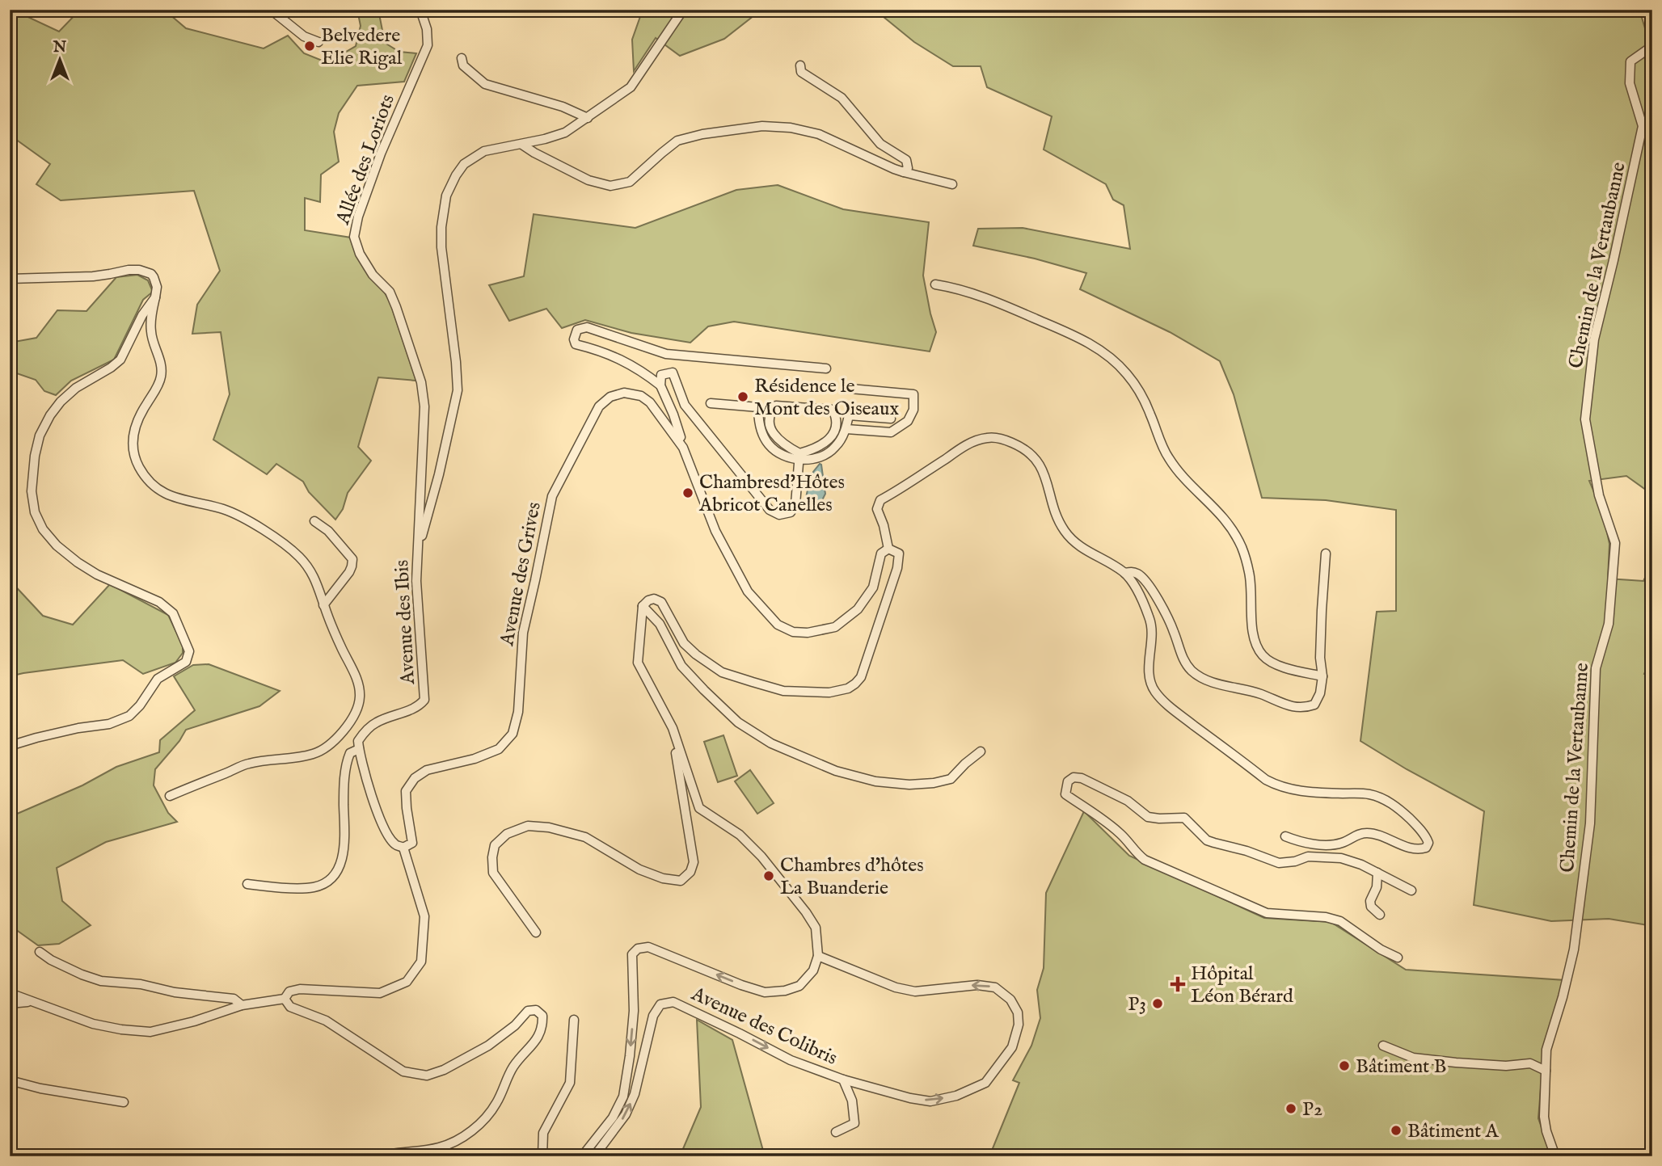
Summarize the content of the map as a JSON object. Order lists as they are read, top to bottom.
{
  "streets": {
    "street": [
      "Allée des Loriots",
      "Chemin de la Vertaubanne",
      "Avenue des Grives",
      "Avenue des Ibis",
      "Avenue des Colibris"
    ]
  },
  "crossings": [
    ["Allée des Loriots", "Avenue des Ibis"]
  ],
  "places": {
    "other": [
      "Belvedere Elie Rigal",
      "Résidence le Mont des Oiseaux",
      "Chambresd'Hôtes Abricot Canelles",
      "Chambres d'hôtes La Buanderie",
      "P3",
      "Bâtiment B",
      "P2",
      "Bâtiment A"
    ],
    "health": ["Hôpital Léon Bérard"]
  },
  "north": "top"
}
